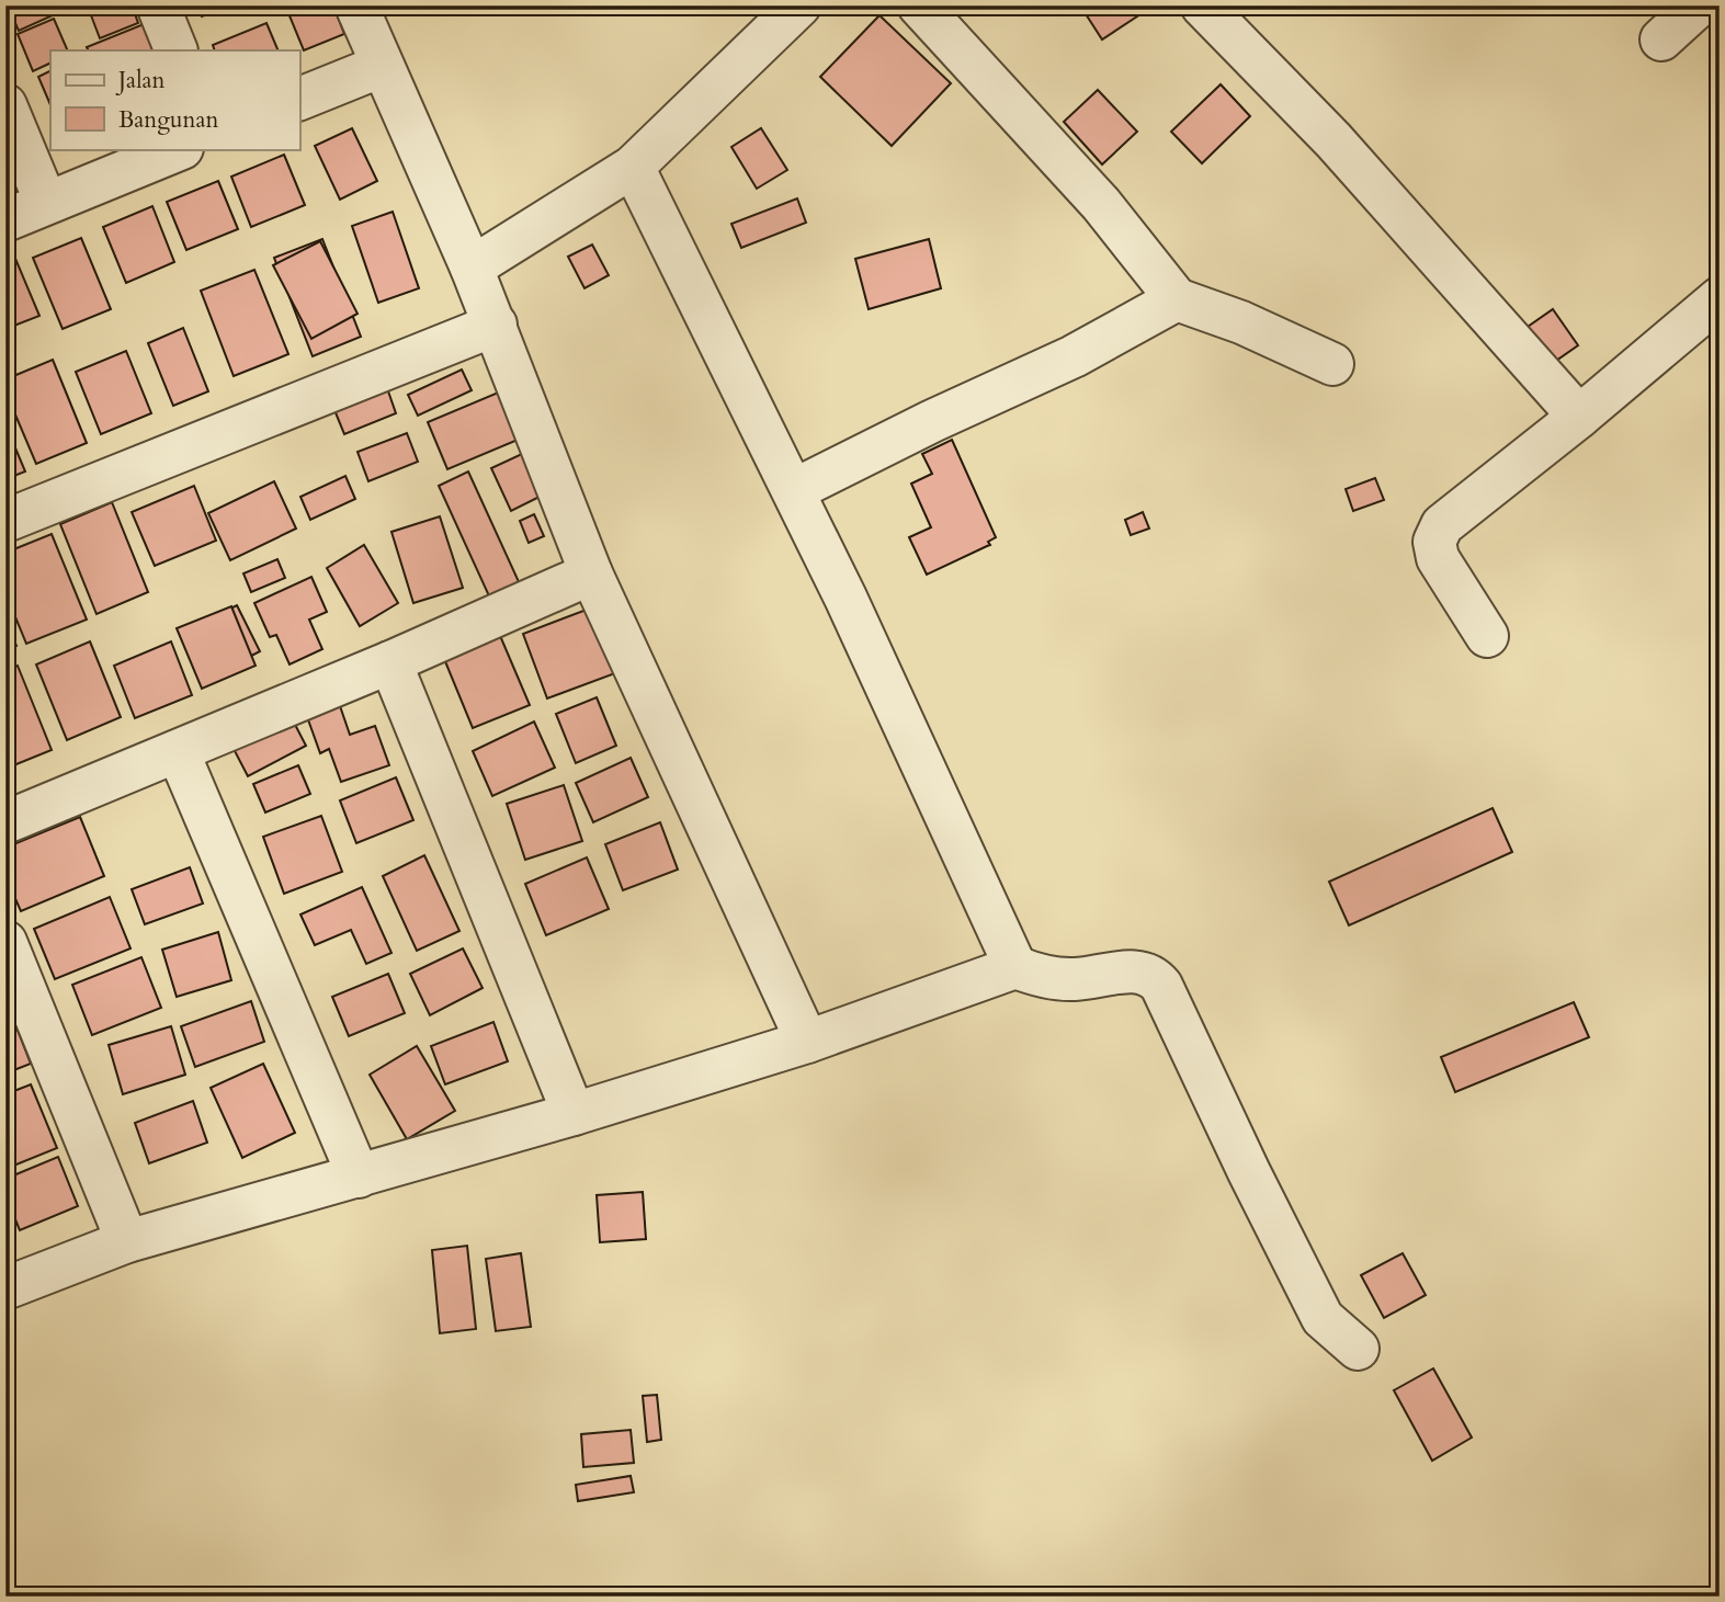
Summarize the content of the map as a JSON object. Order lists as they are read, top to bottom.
{
  "legend": ["Jalan", "Bangunan"]
}
